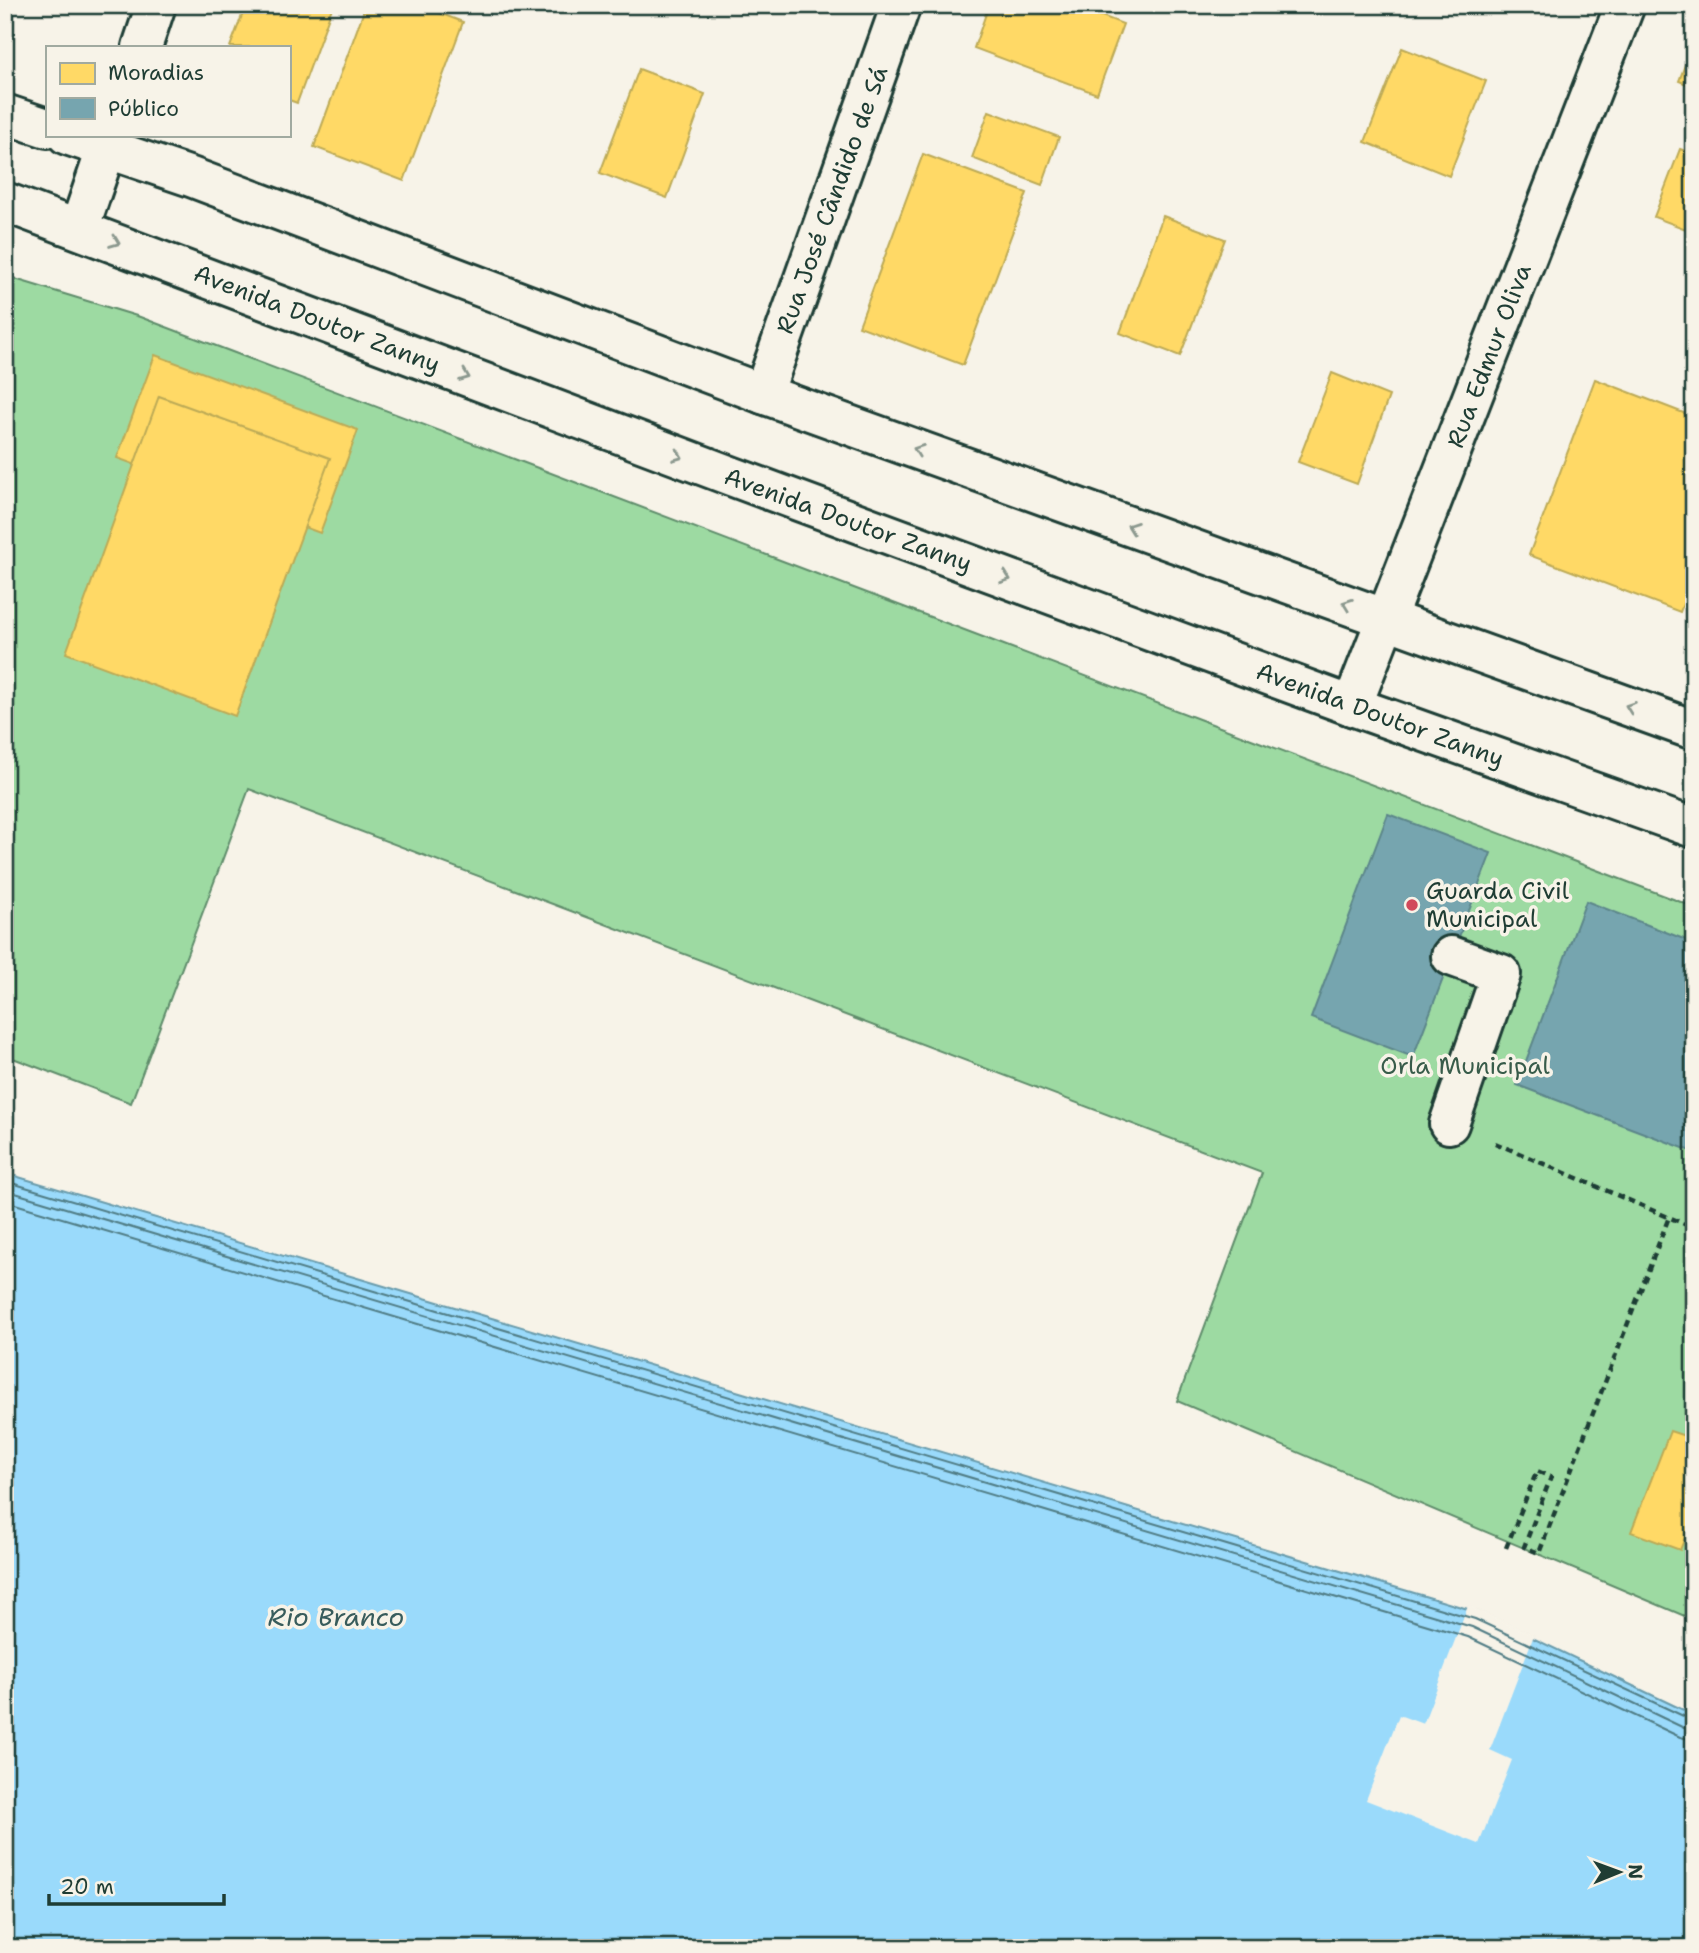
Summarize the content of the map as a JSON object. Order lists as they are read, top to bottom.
{
  "streets": {
    "street": ["Rua José Cândido de Sá", "Avenida Doutor Zanny", "Rua Edmur Oliva"]
  },
  "crossings": [
    ["Avenida Doutor Zanny", "Rua Edmur Oliva"]
  ],
  "water": ["Rio Branco"],
  "parks": ["Orla Municipal"],
  "places": ["Guarda Civil Municipal"],
  "legend": ["Moradias", "Público"],
  "scale_bar": "20 m",
  "north": "right"
}
